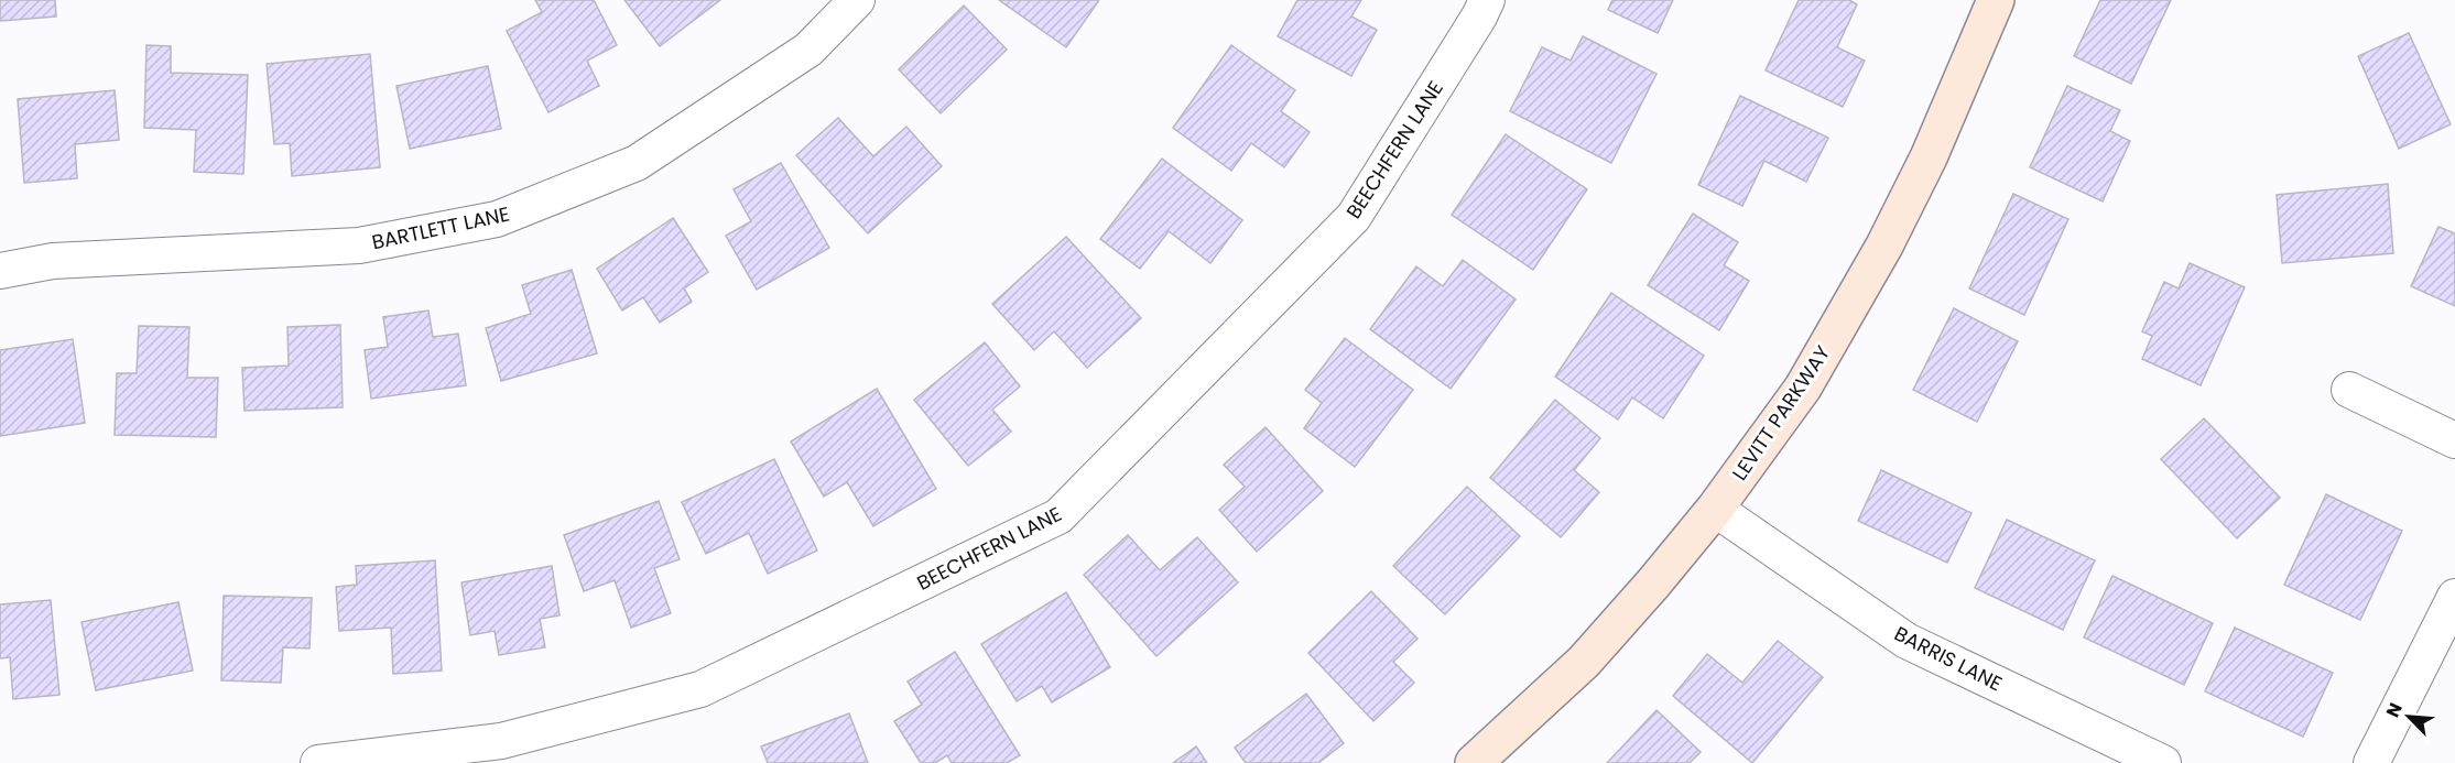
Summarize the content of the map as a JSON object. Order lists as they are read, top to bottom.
{
  "streets": {
    "street": [
      "BEECHFERN LANE",
      "BARTLETT LANE",
      "LEVITT PARKWAY",
      "BARRIS LANE"
    ]
  },
  "crossings": [
    ["LEVITT PARKWAY", "BARRIS LANE"]
  ],
  "north": "top left"
}
